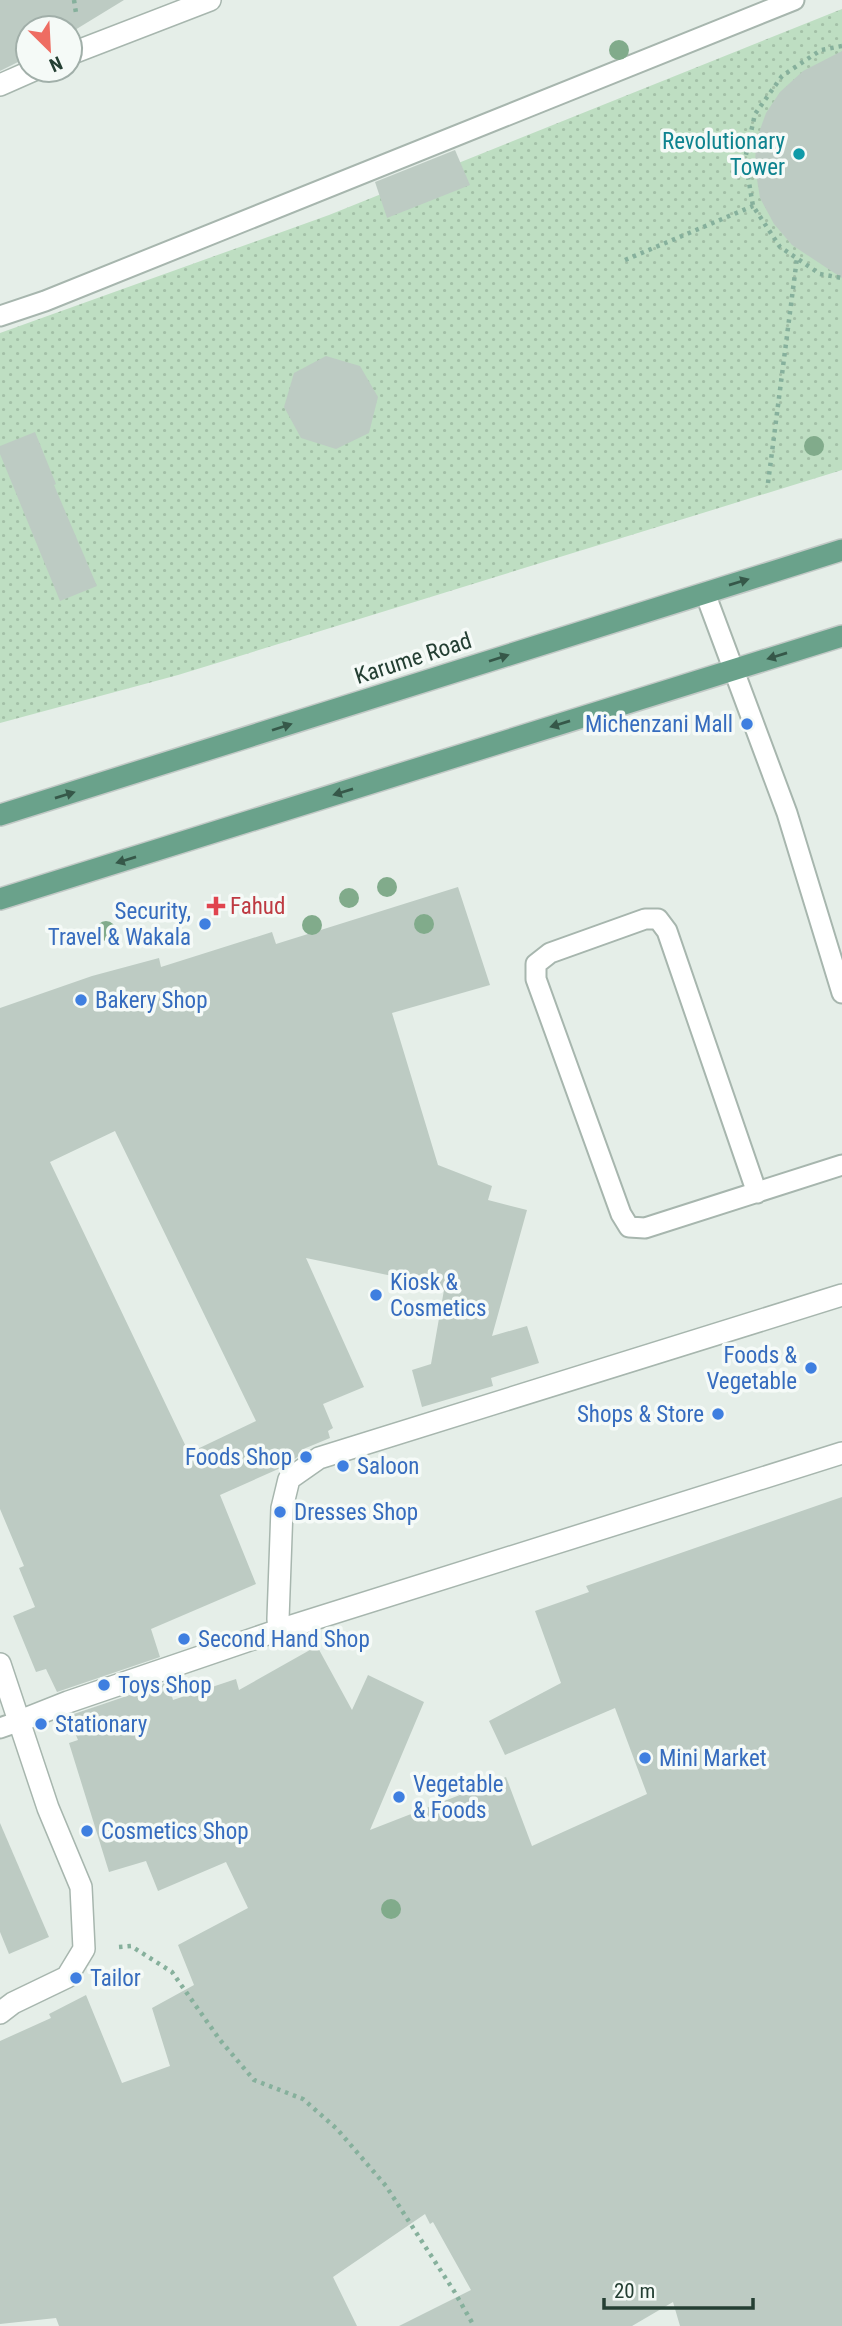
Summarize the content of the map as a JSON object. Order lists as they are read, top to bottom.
{
  "streets": {
    "main road": ["Karume Road"]
  },
  "places": {
    "other": [
      "Revolutionary Tower",
      "Michenzani Mall",
      "Security, Travel & Wakala",
      "Bakery Shop",
      "Kiosk & Cosmetics",
      "Foods & Vegetable",
      "Shops & Store",
      "Foods Shop",
      "Saloon",
      "Dresses Shop",
      "Second Hand Shop",
      "Toys Shop",
      "Stationary",
      "Mini Market",
      "Vegetable & Foods",
      "Cosmetics Shop",
      "Tailor"
    ],
    "health": ["Fahud"]
  },
  "scale_bar": "20 m",
  "north": "bottom right"
}
